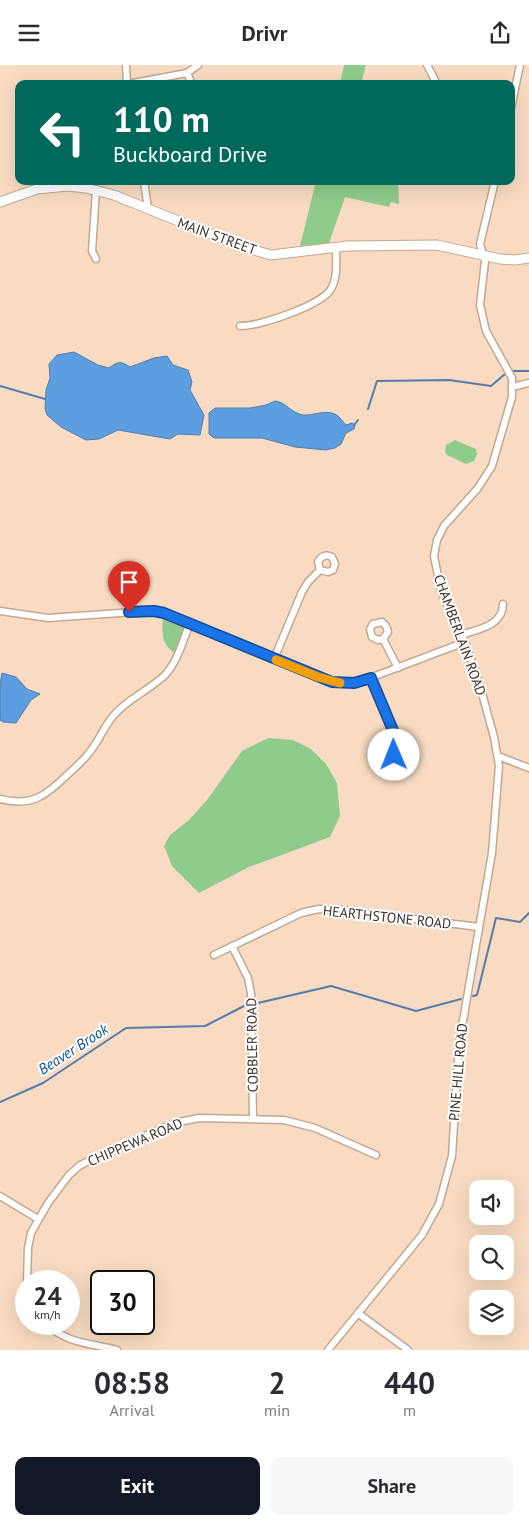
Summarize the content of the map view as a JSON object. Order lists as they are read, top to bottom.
{
  "streets": {
    "main road": ["MAIN STREET"],
    "street": [
      "CHAMBERLAIN ROAD",
      "HEARTHSTONE ROAD",
      "COBBLER ROAD",
      "PINE HILL ROAD",
      "CHIPPEWA ROAD"
    ]
  },
  "crossings": [
    ["MAIN STREET", "CHAMBERLAIN ROAD"],
    ["CHAMBERLAIN ROAD", "PINE HILL ROAD"],
    ["HEARTHSTONE ROAD", "COBBLER ROAD"],
    ["HEARTHSTONE ROAD", "PINE HILL ROAD"],
    ["COBBLER ROAD", "CHIPPEWA ROAD"]
  ],
  "water": ["Beaver Brook"],
  "page": {
    "header": "Drivr",
    "turn": ["110 m", "Buckboard Drive"],
    "speed": "24 km/h",
    "limit": "30",
    "eta": [
      "08:58",
      "Arrival",
      "2",
      "min",
      "440",
      "m"
    ],
    "buttons": ["Exit", "Share"]
  }
}
